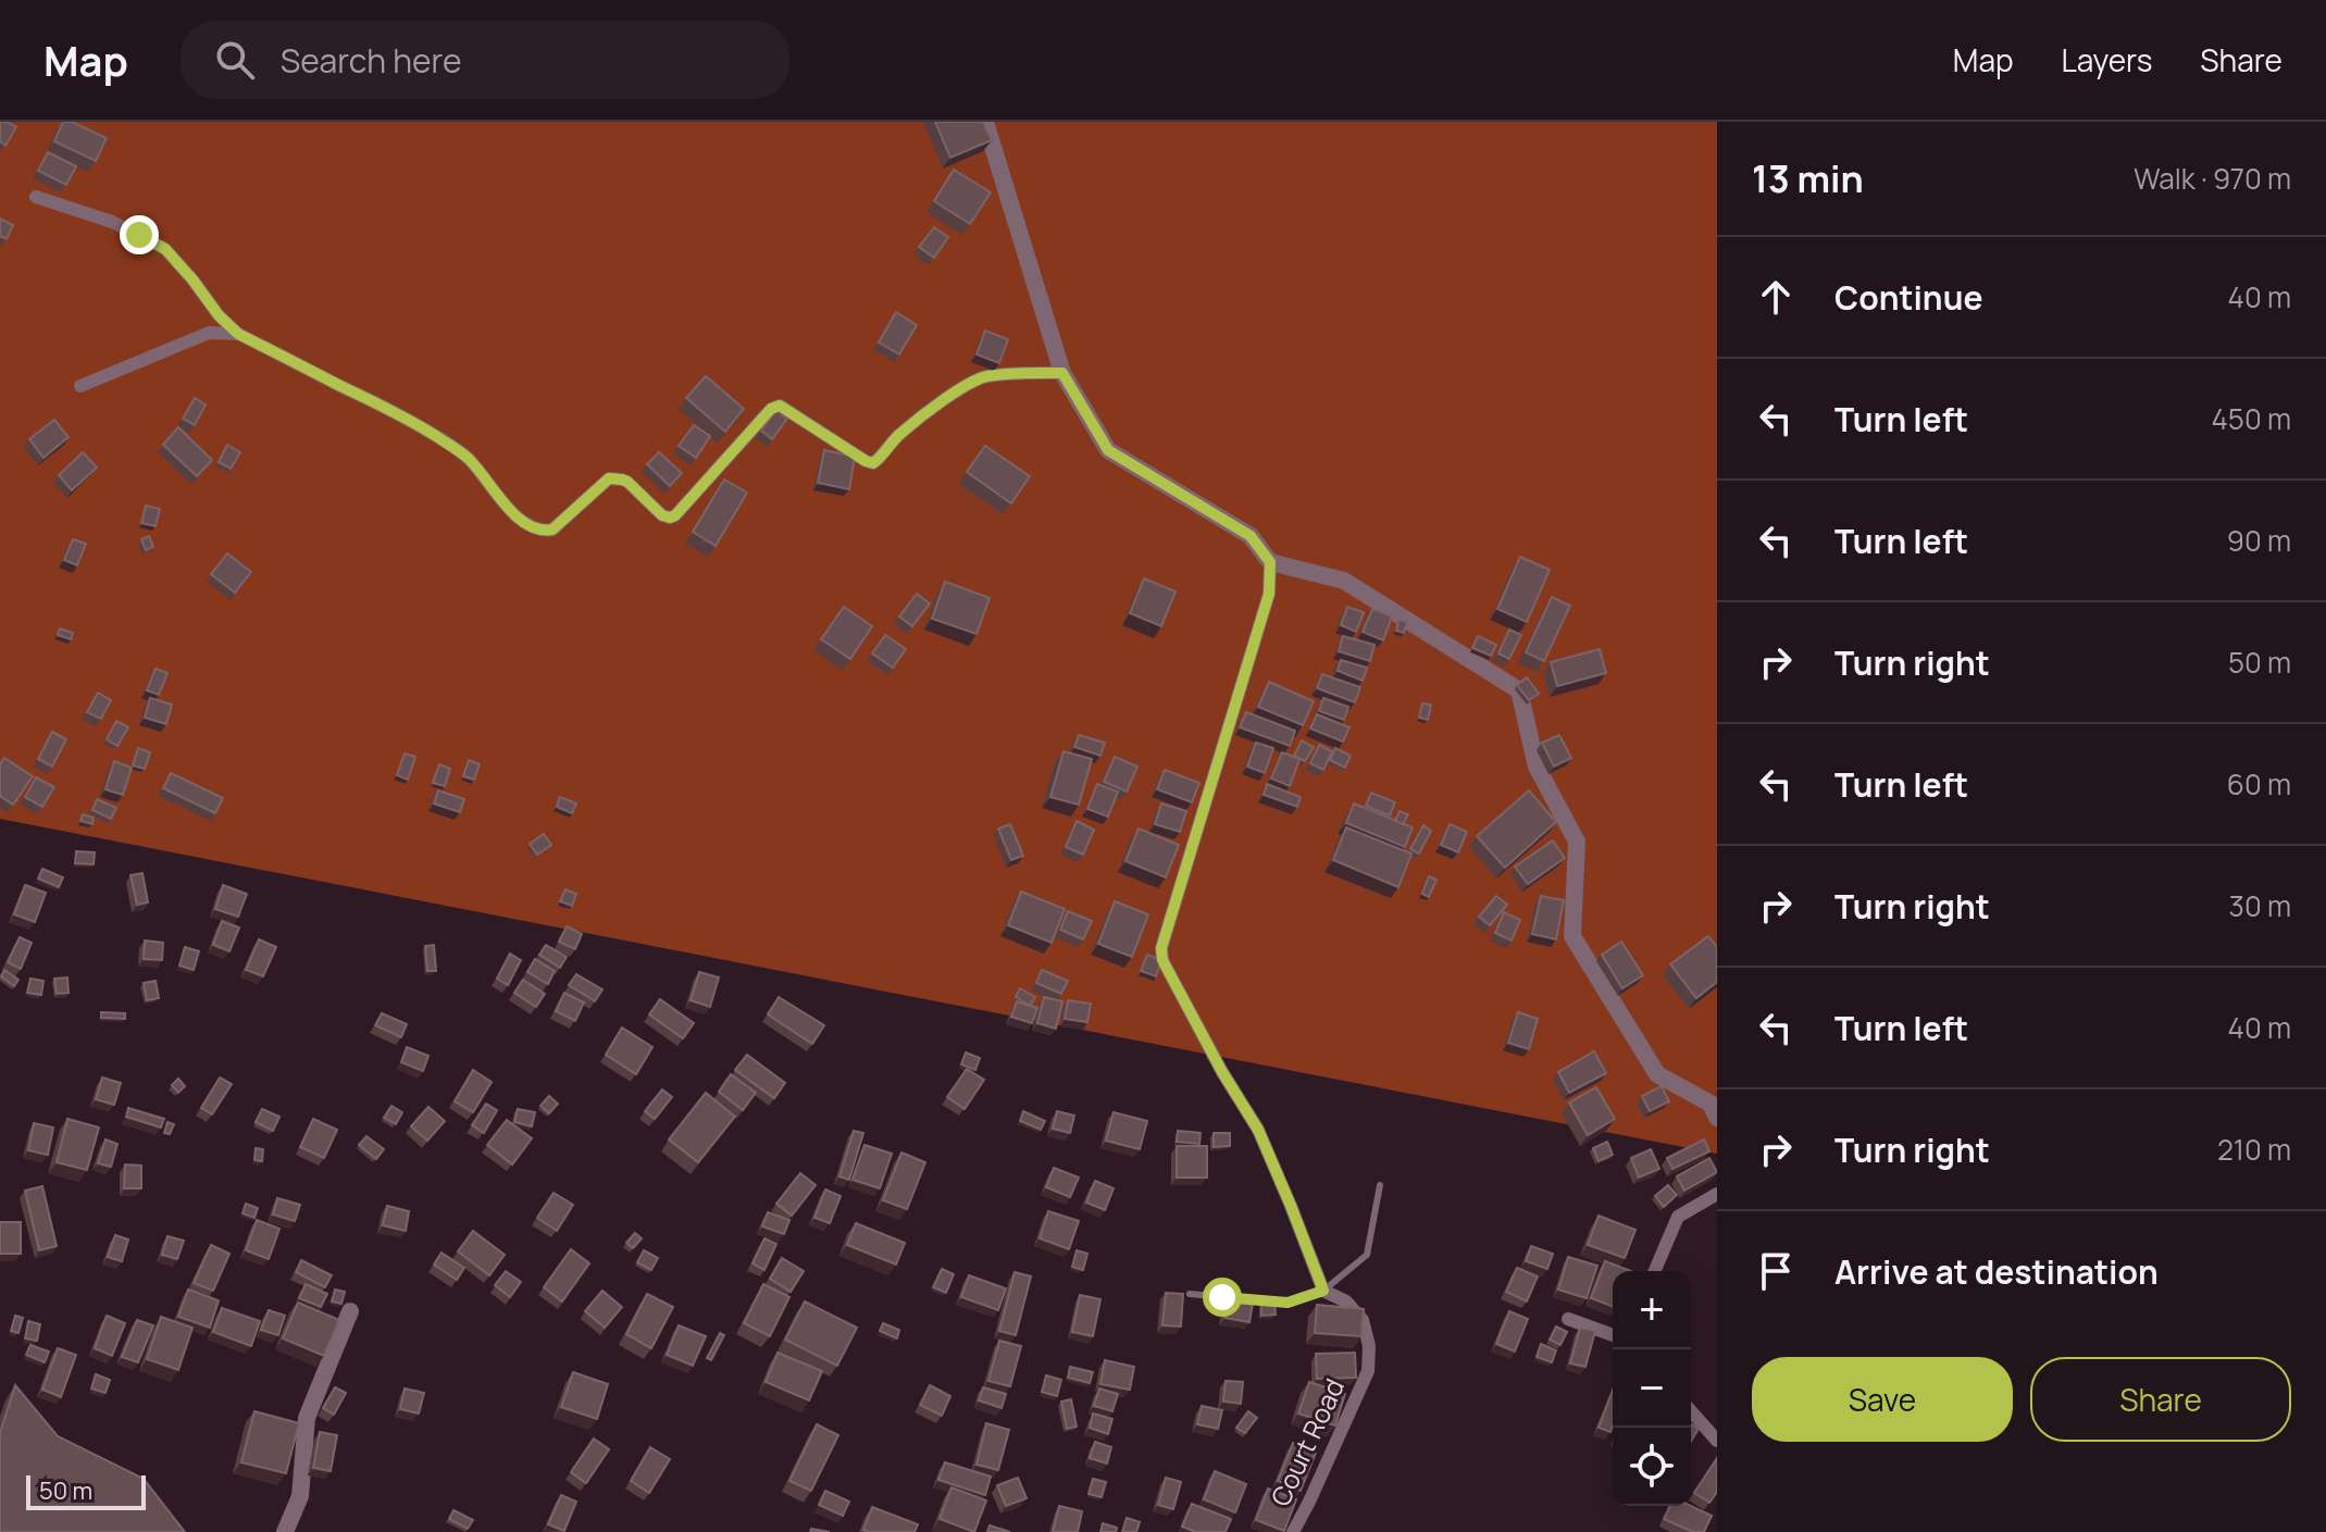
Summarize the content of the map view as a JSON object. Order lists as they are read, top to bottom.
{
  "streets": {
    "street": ["Court Road"]
  },
  "scale_bar": "50 m",
  "page": {
    "header": "Map",
    "search": "Search here",
    "nav": ["Map", "Layers", "Share"],
    "heading": ["13 min", "Walk · 970 m"],
    "list": [
      ["Continue", "40 m"],
      ["Turn left", "450 m"],
      ["Turn left", "90 m"],
      ["Turn right", "50 m"],
      ["Turn left", "60 m"],
      ["Turn right", "30 m"],
      ["Turn left", "40 m"],
      ["Turn right", "210 m"],
      "Arrive at destination"
    ],
    "map_buttons": ["+", "−"],
    "buttons": ["Save", "Share"],
    "scale": "50 m"
  }
}
